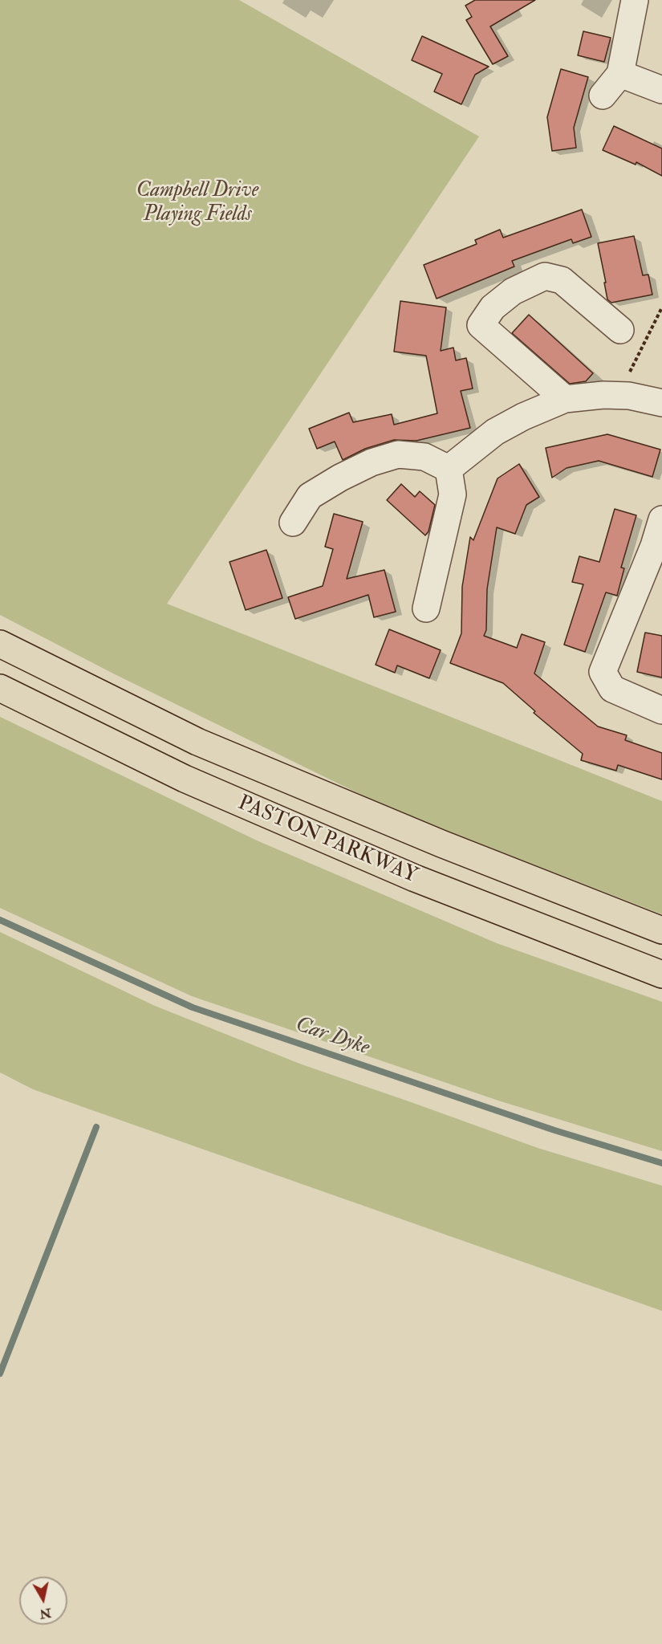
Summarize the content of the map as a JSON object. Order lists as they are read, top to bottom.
{
  "streets": {
    "highway": ["PASTON PARKWAY"]
  },
  "water": ["Car Dyke"],
  "parks": ["Campbell Drive Playing Fields"],
  "north": "bottom"
}
